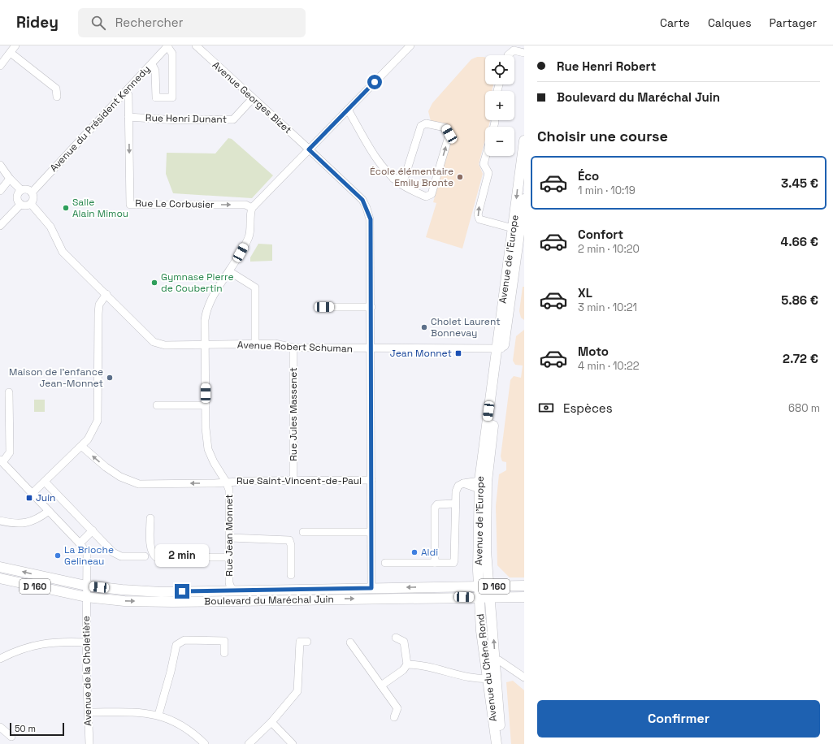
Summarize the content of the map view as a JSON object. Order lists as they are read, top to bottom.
{
  "streets": {
    "main road": [
      "Avenue de l’Europe",
      "D 160",
      "Boulevard du Maréchal Juin",
      "Avenue du Chêne Rond"
    ],
    "street": [
      "Avenue Georges Bizet",
      "Avenue du Président Kennedy",
      "Rue Henri Dunant",
      "Rue Le Corbusier",
      "Avenue Robert Schuman",
      "Rue Jules Massenet",
      "Rue Saint-Vincent-de-Paul",
      "Rue Jean Monnet",
      "Avenue de la Choletière"
    ]
  },
  "crossings": [
    ["Avenue Georges Bizet", "Rue Henri Dunant"],
    ["Avenue Georges Bizet", "Avenue Robert Schuman"],
    ["Avenue Georges Bizet", "Rue Saint-Vincent-de-Paul"],
    ["Avenue Georges Bizet", "Boulevard du Maréchal Juin"],
    ["Avenue du Président Kennedy", "Rue Le Corbusier"],
    ["Avenue du Président Kennedy", "Avenue Robert Schuman"],
    ["Rue Henri Dunant", "Rue Le Corbusier"],
    ["Rue Le Corbusier", "Rue Jean Monnet"],
    ["Avenue de l’Europe", "Avenue Robert Schuman"],
    ["Avenue de l’Europe", "D 160"],
    ["Avenue de l’Europe", "Boulevard du Maréchal Juin"],
    ["Avenue de l’Europe", "Avenue du Chêne Rond"],
    ["Avenue Robert Schuman", "Rue Jules Massenet"],
    ["Avenue Robert Schuman", "Rue Jean Monnet"],
    ["Rue Jules Massenet", "Rue Saint-Vincent-de-Paul"],
    ["Rue Saint-Vincent-de-Paul", "Rue Jean Monnet"],
    ["Rue Jean Monnet", "Boulevard du Maréchal Juin"],
    ["D 160", "Boulevard du Maréchal Juin"],
    ["D 160", "Avenue du Chêne Rond"],
    ["Boulevard du Maréchal Juin", "Avenue du Chêne Rond"],
    ["Boulevard du Maréchal Juin", "Avenue de la Choletière"]
  ],
  "one_way": ["Rue Saint-Vincent-de-Paul"],
  "places": {
    "other": [
      "École élémentaire Emily Bronte",
      "Salle Alain Mimou",
      "Gymnase Pierre de Coubertin",
      "Cholet Laurent Bonnevay",
      "Maison de l’enfance Jean-Monnet",
      "Aldi",
      "La Brioche Gelineau"
    ],
    "transit": ["Jean Monnet", "Juin"]
  },
  "scale_bar": "50 m",
  "page": {
    "header": "Ridey",
    "search": "Rechercher",
    "nav": ["Carte", "Calques", "Partager"],
    "banner": ["Rue Henri Robert", "Boulevard du Maréchal Juin"],
    "map_buttons": ["+", "−"],
    "heading": "Choisir une course",
    "list": [
      {
        "name": "Éco",
        "note": "1 min · 10:19",
        "value": "3.45 €"
      },
      {
        "name": "Confort",
        "note": "2 min · 10:20",
        "value": "4.66 €"
      },
      {
        "name": "XL",
        "note": "3 min · 10:21",
        "value": "5.86 €"
      },
      {
        "name": "Moto",
        "note": "4 min · 10:22",
        "value": "2.72 €"
      }
    ],
    "pay": ["Espèces", "680 m"],
    "bubble": "2 min",
    "buttons": "Confirmer",
    "scale": "50 m"
  }
}
